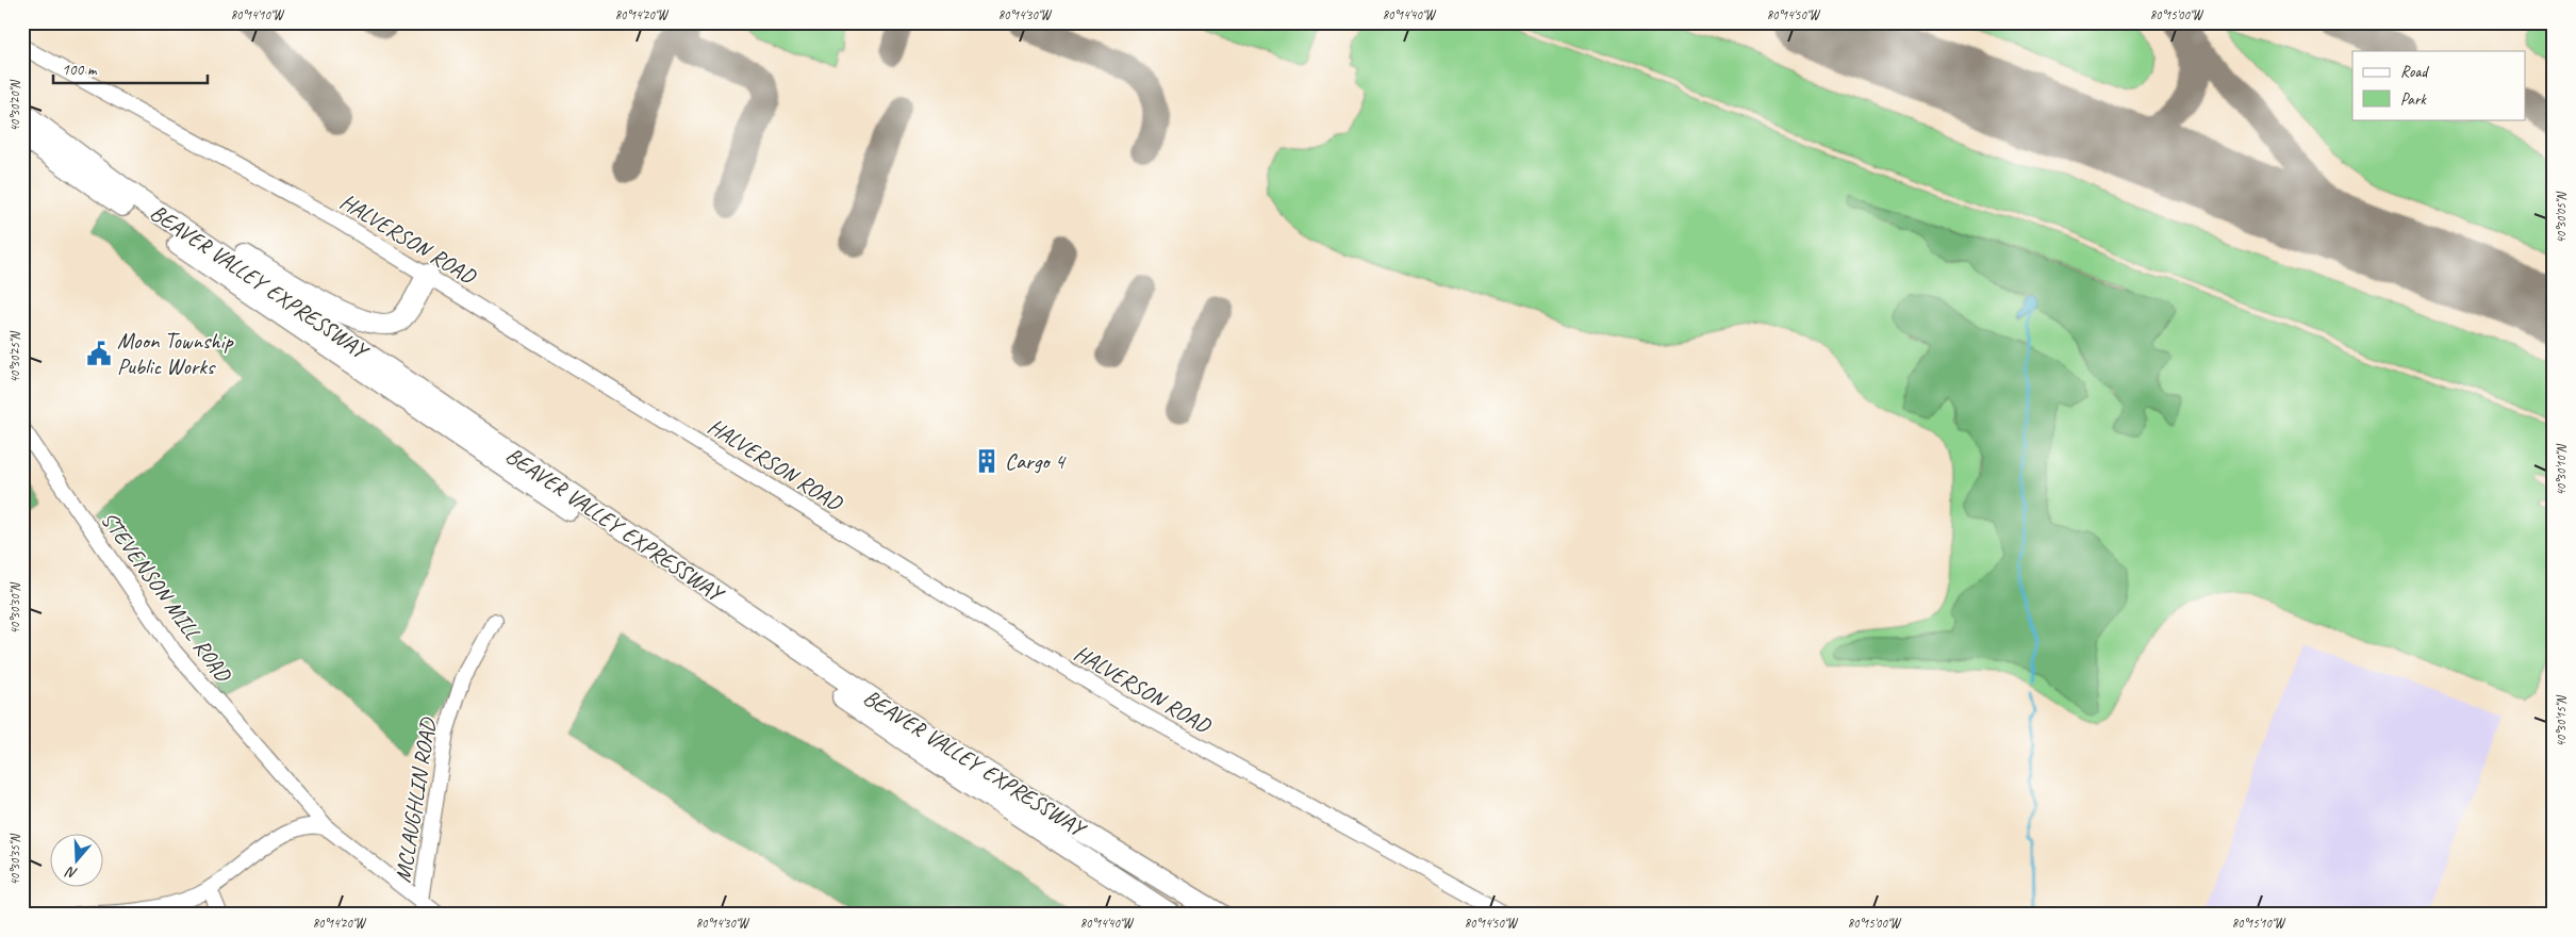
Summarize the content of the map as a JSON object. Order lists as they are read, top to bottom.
{
  "streets": {
    "highway": ["BEAVER VALLEY EXPRESSWAY"],
    "street": ["HALVERSON ROAD", "STEVENSON MILL ROAD", "MCLAUGHLIN ROAD"]
  },
  "crossings": [
    ["STEVENSON MILL ROAD", "MCLAUGHLIN ROAD"]
  ],
  "places": {
    "public building": ["Moon Township Public Works"],
    "building": ["Cargo 4"]
  },
  "legend": ["Road", "Park"],
  "scale_bar": "100 m",
  "north": "bottom",
  "coordinates": [
    "80°14'10\"W",
    "80°14'20\"W",
    "80°14'30\"W",
    "80°14'40\"W",
    "80°14'50\"W",
    "80°15'00\"W",
    "40°30'20\"N",
    "40°30'05\"N",
    "40°30'25\"N",
    "40°30'10\"N",
    "40°30'30\"N",
    "40°30'15\"N",
    "40°30'35\"N",
    "80°15'10\"W"
  ]
}
